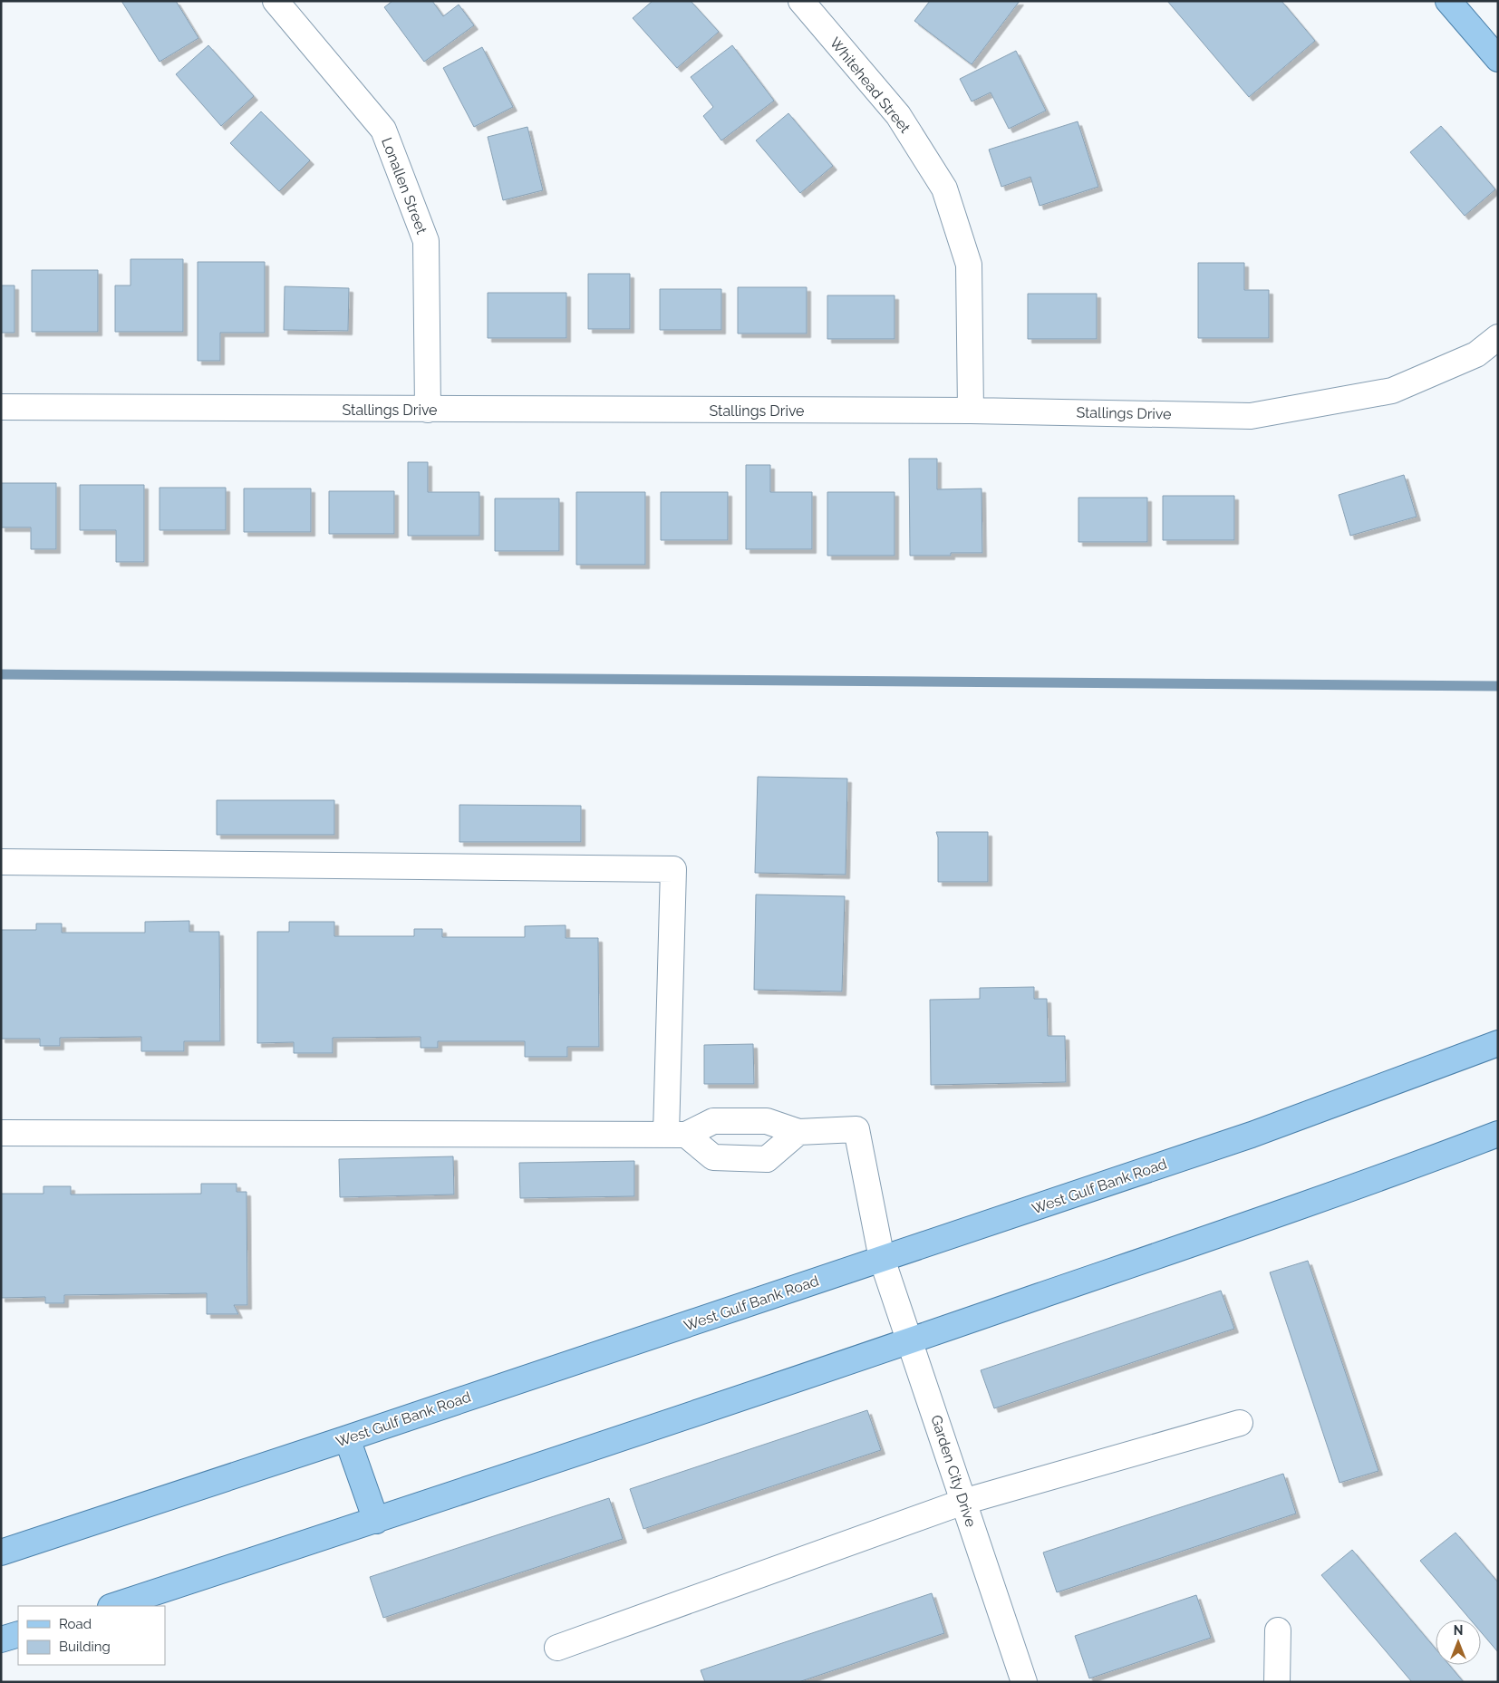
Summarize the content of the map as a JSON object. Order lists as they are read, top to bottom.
{
  "streets": {
    "main road": ["West Gulf Bank Road"],
    "street": [
      "Whitehead Street",
      "Lonallen Street",
      "Stallings Drive",
      "Garden City Drive"
    ]
  },
  "crossings": [
    ["Whitehead Street", "Stallings Drive"],
    ["Lonallen Street", "Stallings Drive"],
    ["West Gulf Bank Road", "Garden City Drive"]
  ],
  "legend": ["Road", "Building"],
  "north": "top"
}
